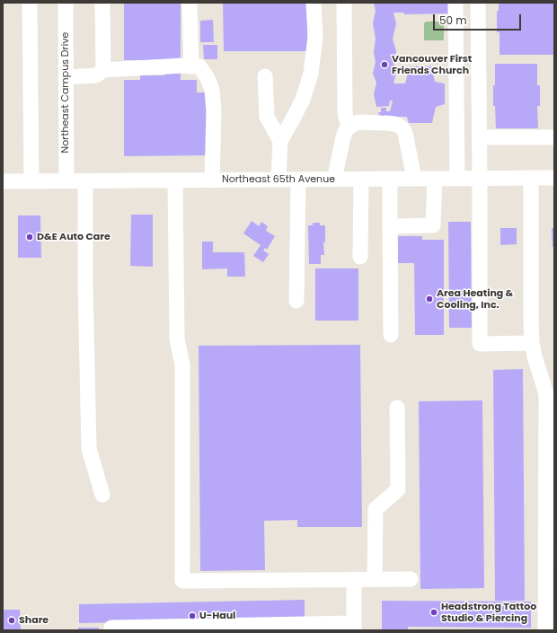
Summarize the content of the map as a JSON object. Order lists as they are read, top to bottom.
{
  "streets": {
    "street": ["Northeast Campus Drive", "Northeast 65th Avenue"]
  },
  "crossings": [
    ["Northeast Campus Drive", "Northeast 65th Avenue"]
  ],
  "places": [
    "Vancouver First Friends Church",
    "D&E Auto Care",
    "Area Heating & Cooling, Inc.",
    "Headstrong Tattoo Studio & Piercing",
    "U-Haul",
    "Share"
  ],
  "scale_bar": "50 m"
}
